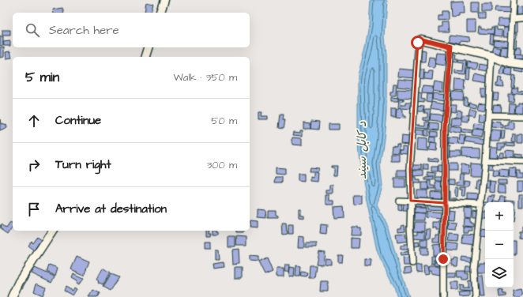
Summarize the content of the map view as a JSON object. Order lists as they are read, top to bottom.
{
  "water": ["د کابل سيند"],
  "page": {
    "search": "Search here",
    "heading": ["5 min", "Walk · 350 m"],
    "list": [
      ["Continue", "50 m"],
      ["Turn right", "300 m"],
      "Arrive at destination"
    ],
    "map_buttons": ["+", "−"]
  }
}
